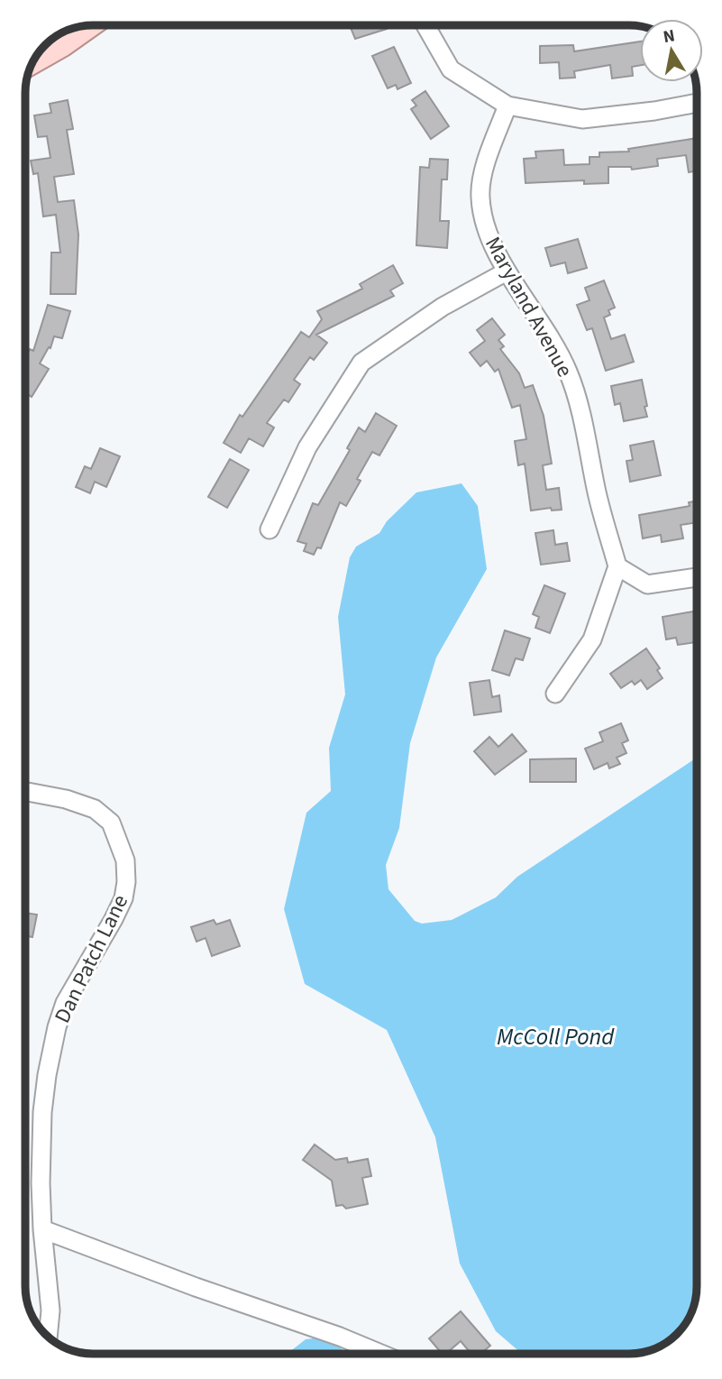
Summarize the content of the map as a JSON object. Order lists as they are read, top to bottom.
{
  "streets": {
    "street": ["Maryland Avenue", "Dan Patch Lane"]
  },
  "water": ["McColl Pond"],
  "north": "top"
}
